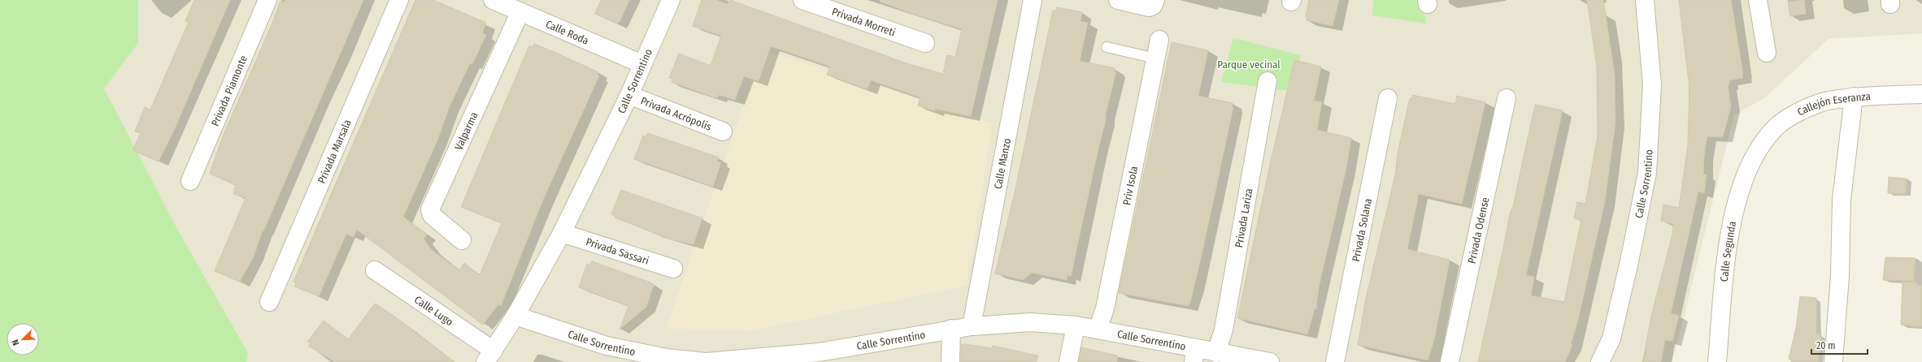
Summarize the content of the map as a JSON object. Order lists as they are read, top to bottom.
{
  "streets": {
    "street": [
      "Privada Morreti",
      "Calle Roda",
      "Calle Sorrentino",
      "Privada Piamonte",
      "Callejón Eseranza",
      "Privada Acrópolis",
      "Valparma",
      "Privada Marsala",
      "Calle Manzo",
      "Priv Isola",
      "Privada Lariza",
      "Privada Solana",
      "Privada Odense",
      "Privada Sassari",
      "Calle Segunda",
      "Calle Lugo"
    ]
  },
  "crossings": [
    ["Calle Roda", "Calle Sorrentino"],
    ["Calle Roda", "Valparma"],
    ["Calle Sorrentino", "Privada Acrópolis"],
    ["Calle Sorrentino", "Calle Manzo"],
    ["Calle Sorrentino", "Priv Isola"],
    ["Calle Sorrentino", "Privada Lariza"],
    ["Calle Sorrentino", "Privada Sassari"],
    ["Calle Sorrentino", "Calle Lugo"],
    ["Callejón Eseranza", "Calle Segunda"]
  ],
  "parks": ["Parque vecinal"],
  "scale_bar": "20 m",
  "north": "bottom left"
}
